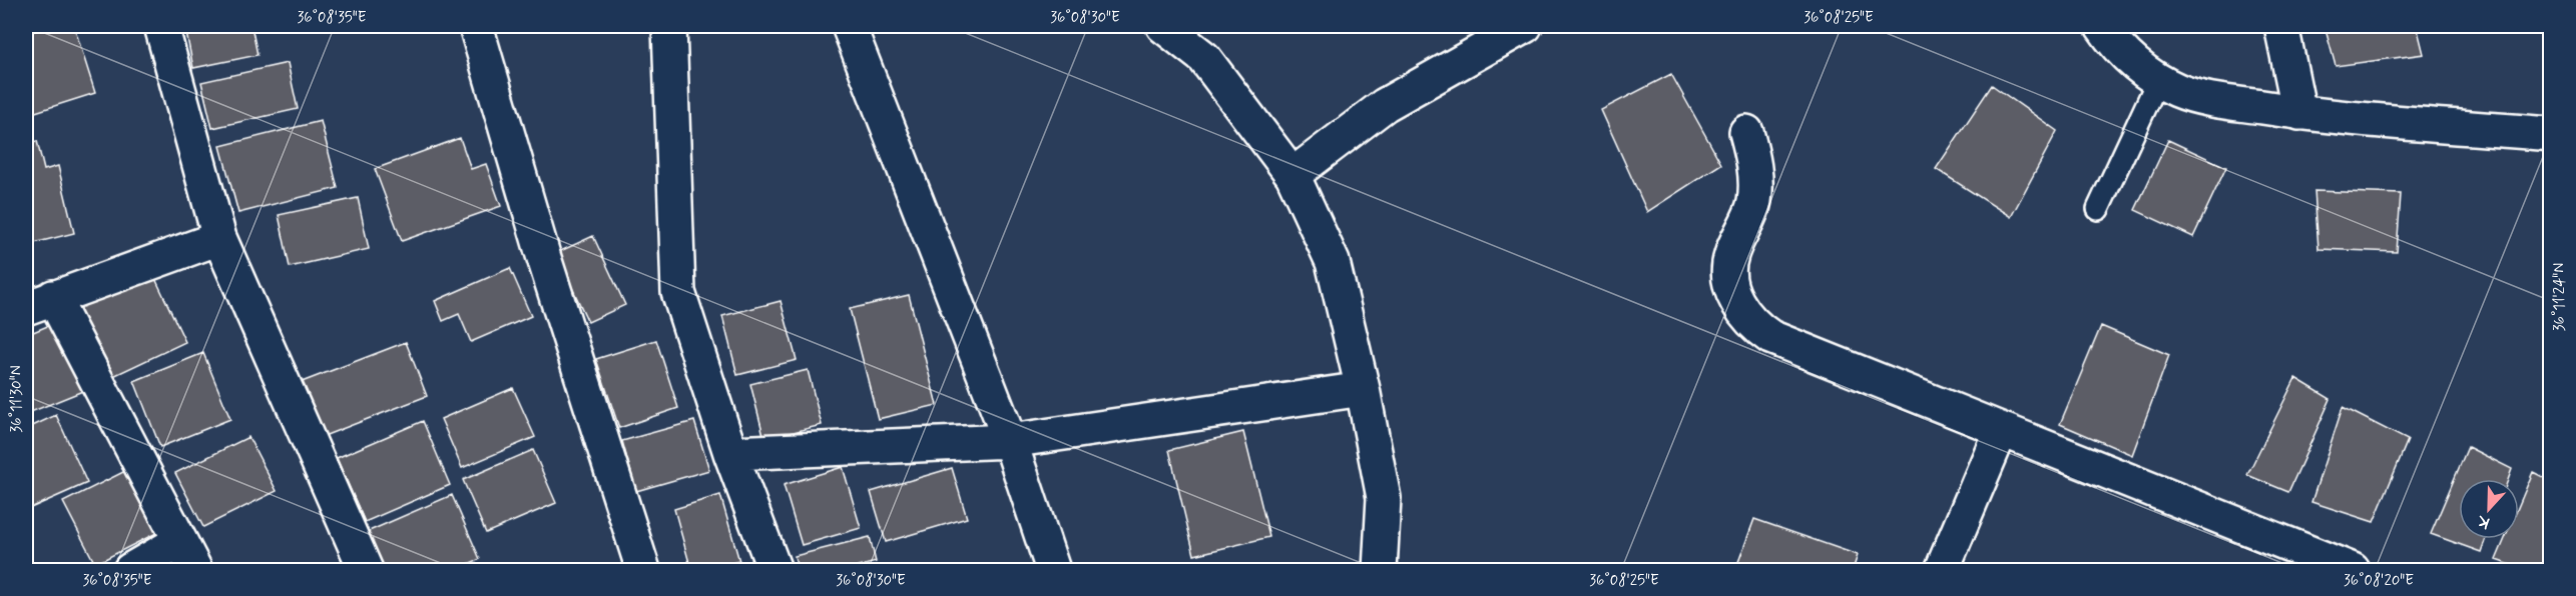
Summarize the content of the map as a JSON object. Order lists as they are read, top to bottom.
{
  "north": "bottom",
  "coordinates": [
    "36°08'35\"E",
    "36°08'30\"E",
    "36°08'25\"E",
    "36°11'24\"N",
    "36°11'30\"N",
    "36°08'20\"E"
  ]
}
